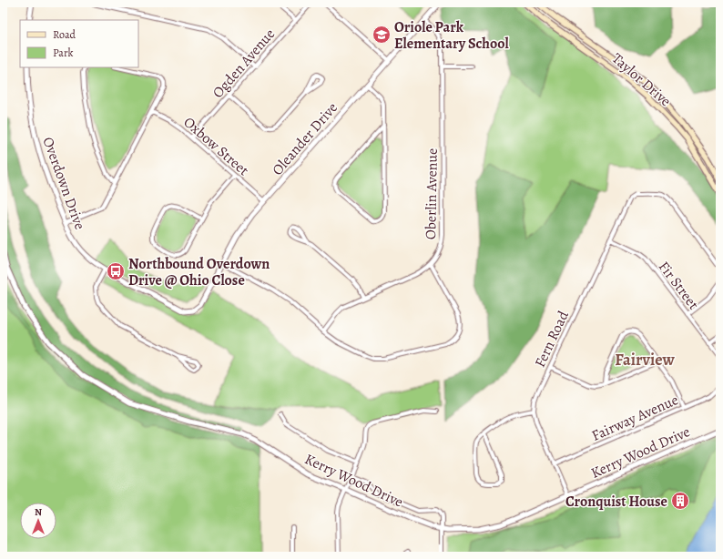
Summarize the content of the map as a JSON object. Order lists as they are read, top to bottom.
{
  "streets": {
    "main road": ["Taylor Drive"],
    "street": [
      "Ogden Avenue",
      "Oleander Drive",
      "Oxbow Street",
      "Overdown Drive",
      "Oberlin Avenue",
      "Fir Street",
      "Fern Road",
      "Fairway Avenue",
      "Kerry Wood Drive"
    ]
  },
  "crossings": [
    ["Ogden Avenue", "Oxbow Street"],
    ["Oleander Drive", "Oxbow Street"],
    ["Oleander Drive", "Overdown Drive"],
    ["Oleander Drive", "Oberlin Avenue"],
    ["Fir Street", "Fern Road"],
    ["Fern Road", "Fairway Avenue"],
    ["Fern Road", "Kerry Wood Drive"]
  ],
  "districts": ["Fairview"],
  "places": {
    "school or university": ["Oriole Park Elementary School"],
    "bus stop": ["Northbound Overdown Drive @ Ohio Close"],
    "building": ["Cronquist House"]
  },
  "legend": ["Road", "Park"],
  "north": "top"
}
